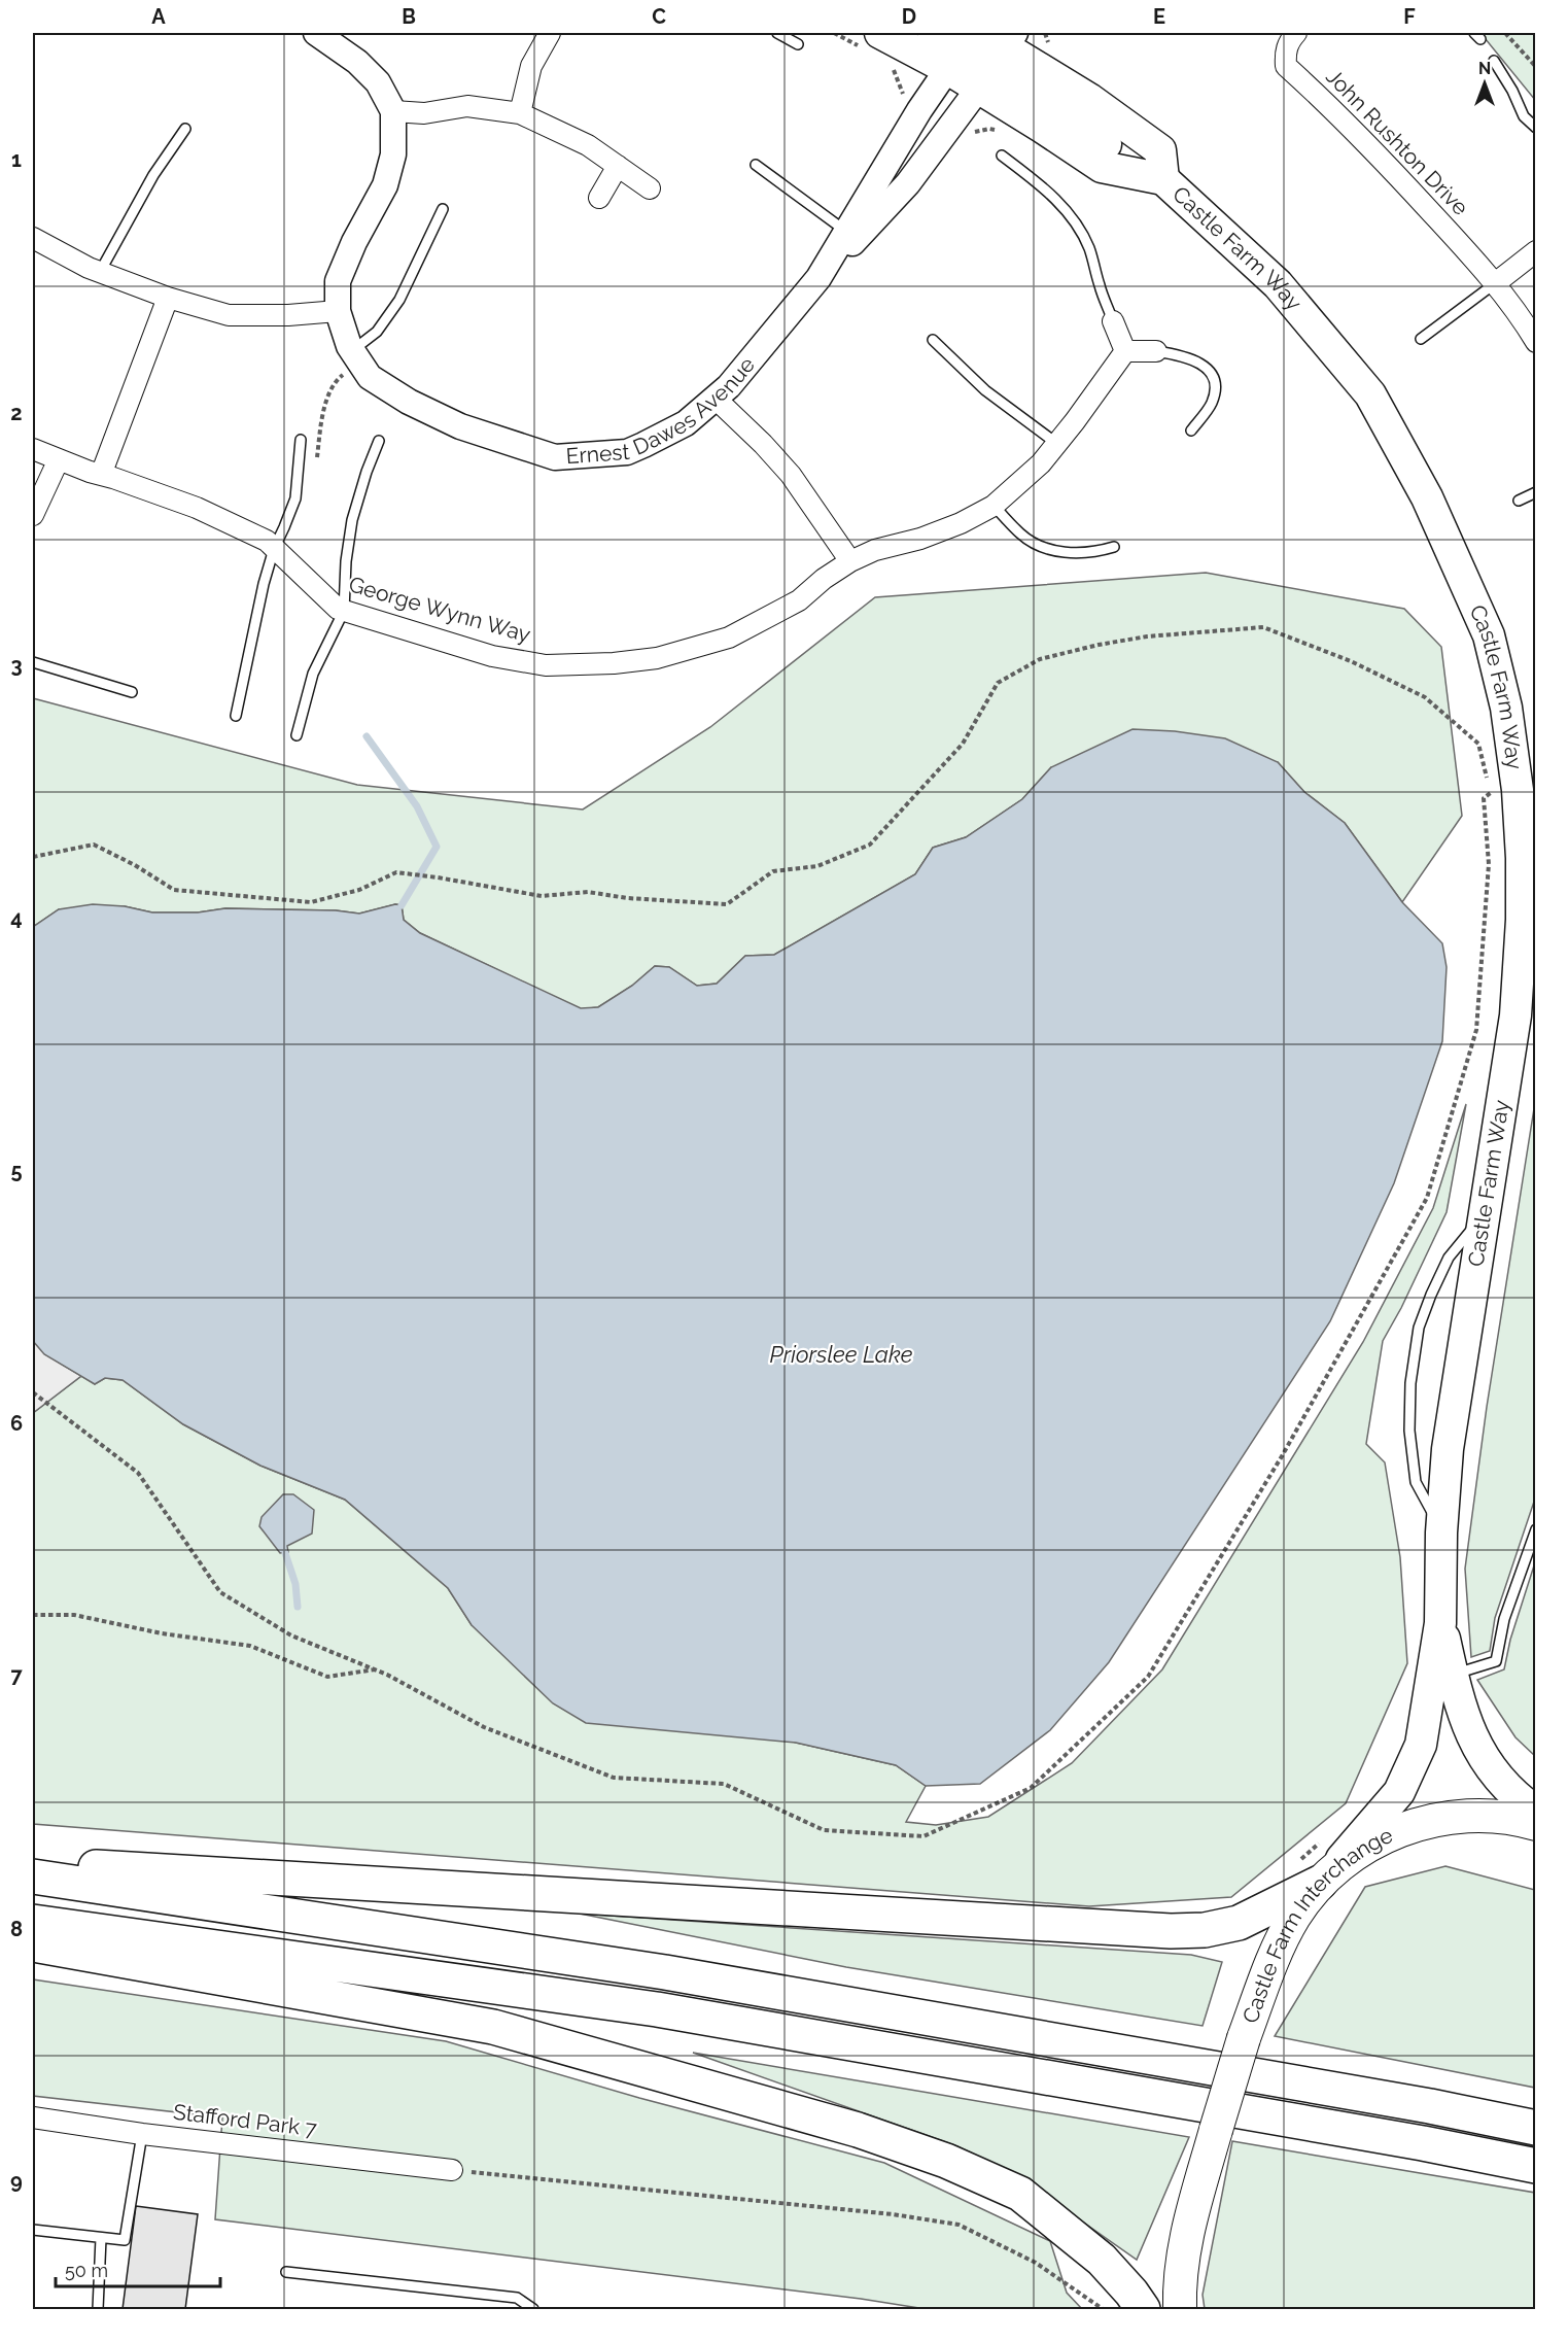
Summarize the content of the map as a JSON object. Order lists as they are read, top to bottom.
{
  "streets": {
    "highway": ["Castle Farm Interchange"],
    "main road": ["Castle Farm Way"],
    "street": [
      "John Rushton Drive",
      "Ernest Dawes Avenue",
      "George Wynn Way",
      "Stafford Park 7"
    ]
  },
  "crossings": [
    ["Castle Farm Way", "Ernest Dawes Avenue"],
    ["Castle Farm Way", "Castle Farm Interchange"]
  ],
  "water": ["Priorslee Lake"],
  "scale_bar": "50 m",
  "north": "top",
  "grid": {
    "columns": [
      "A",
      "B",
      "C",
      "D",
      "E",
      "F"
    ],
    "rows": [
      "1",
      "2",
      "3",
      "4",
      "5",
      "6",
      "7",
      "8",
      "9"
    ]
  }
}
